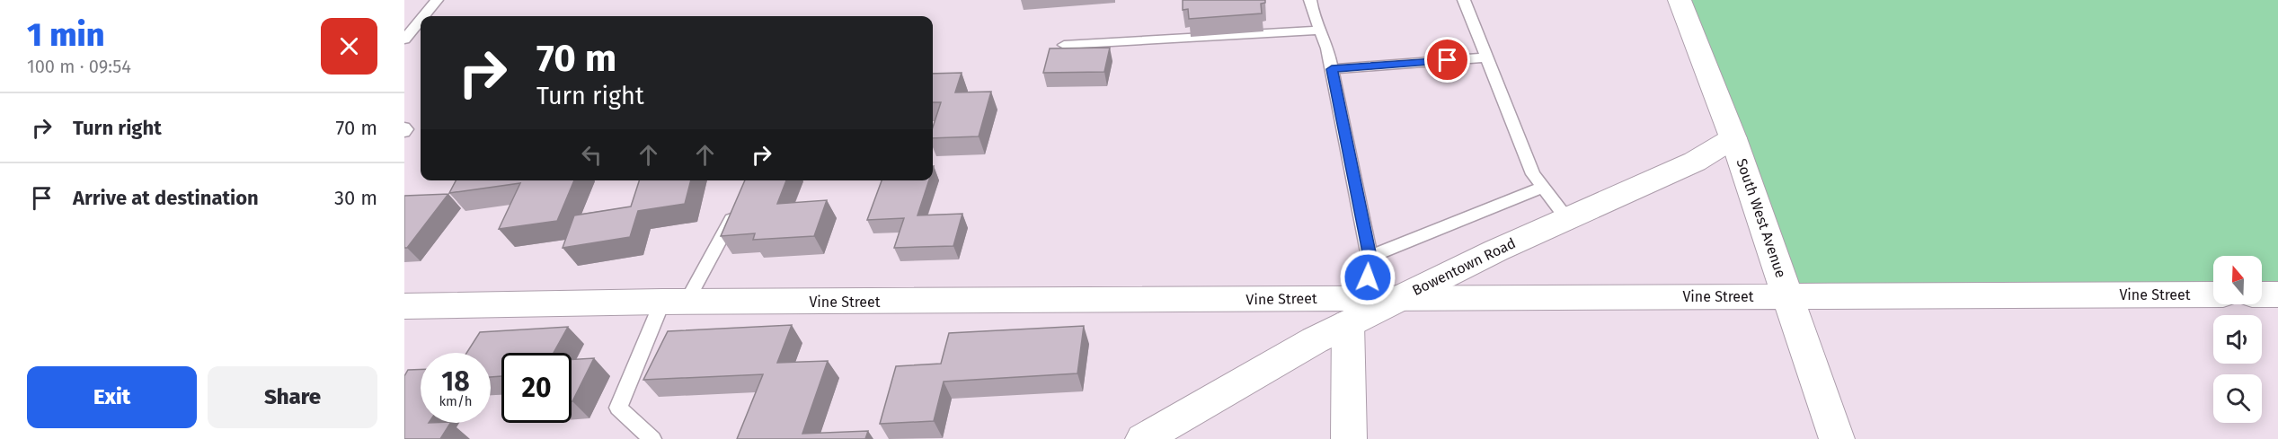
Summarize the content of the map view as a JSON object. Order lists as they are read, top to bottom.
{
  "streets": {
    "street": ["South West Avenue", "Bowentown Road", "Vine Street"]
  },
  "crossings": [
    ["South West Avenue", "Bowentown Road"],
    ["South West Avenue", "Vine Street"],
    ["Bowentown Road", "Vine Street"]
  ],
  "north": "top",
  "page": {
    "heading": ["1 min", "100 m · 09:54"],
    "turn": ["70 m", "Turn right"],
    "list": [
      {
        "name": "Turn right",
        "value": "70 m"
      },
      {
        "name": "Arrive at destination",
        "value": "30 m"
      }
    ],
    "speed": "18 km/h",
    "limit": "20",
    "buttons": ["Exit", "Share"]
  }
}
